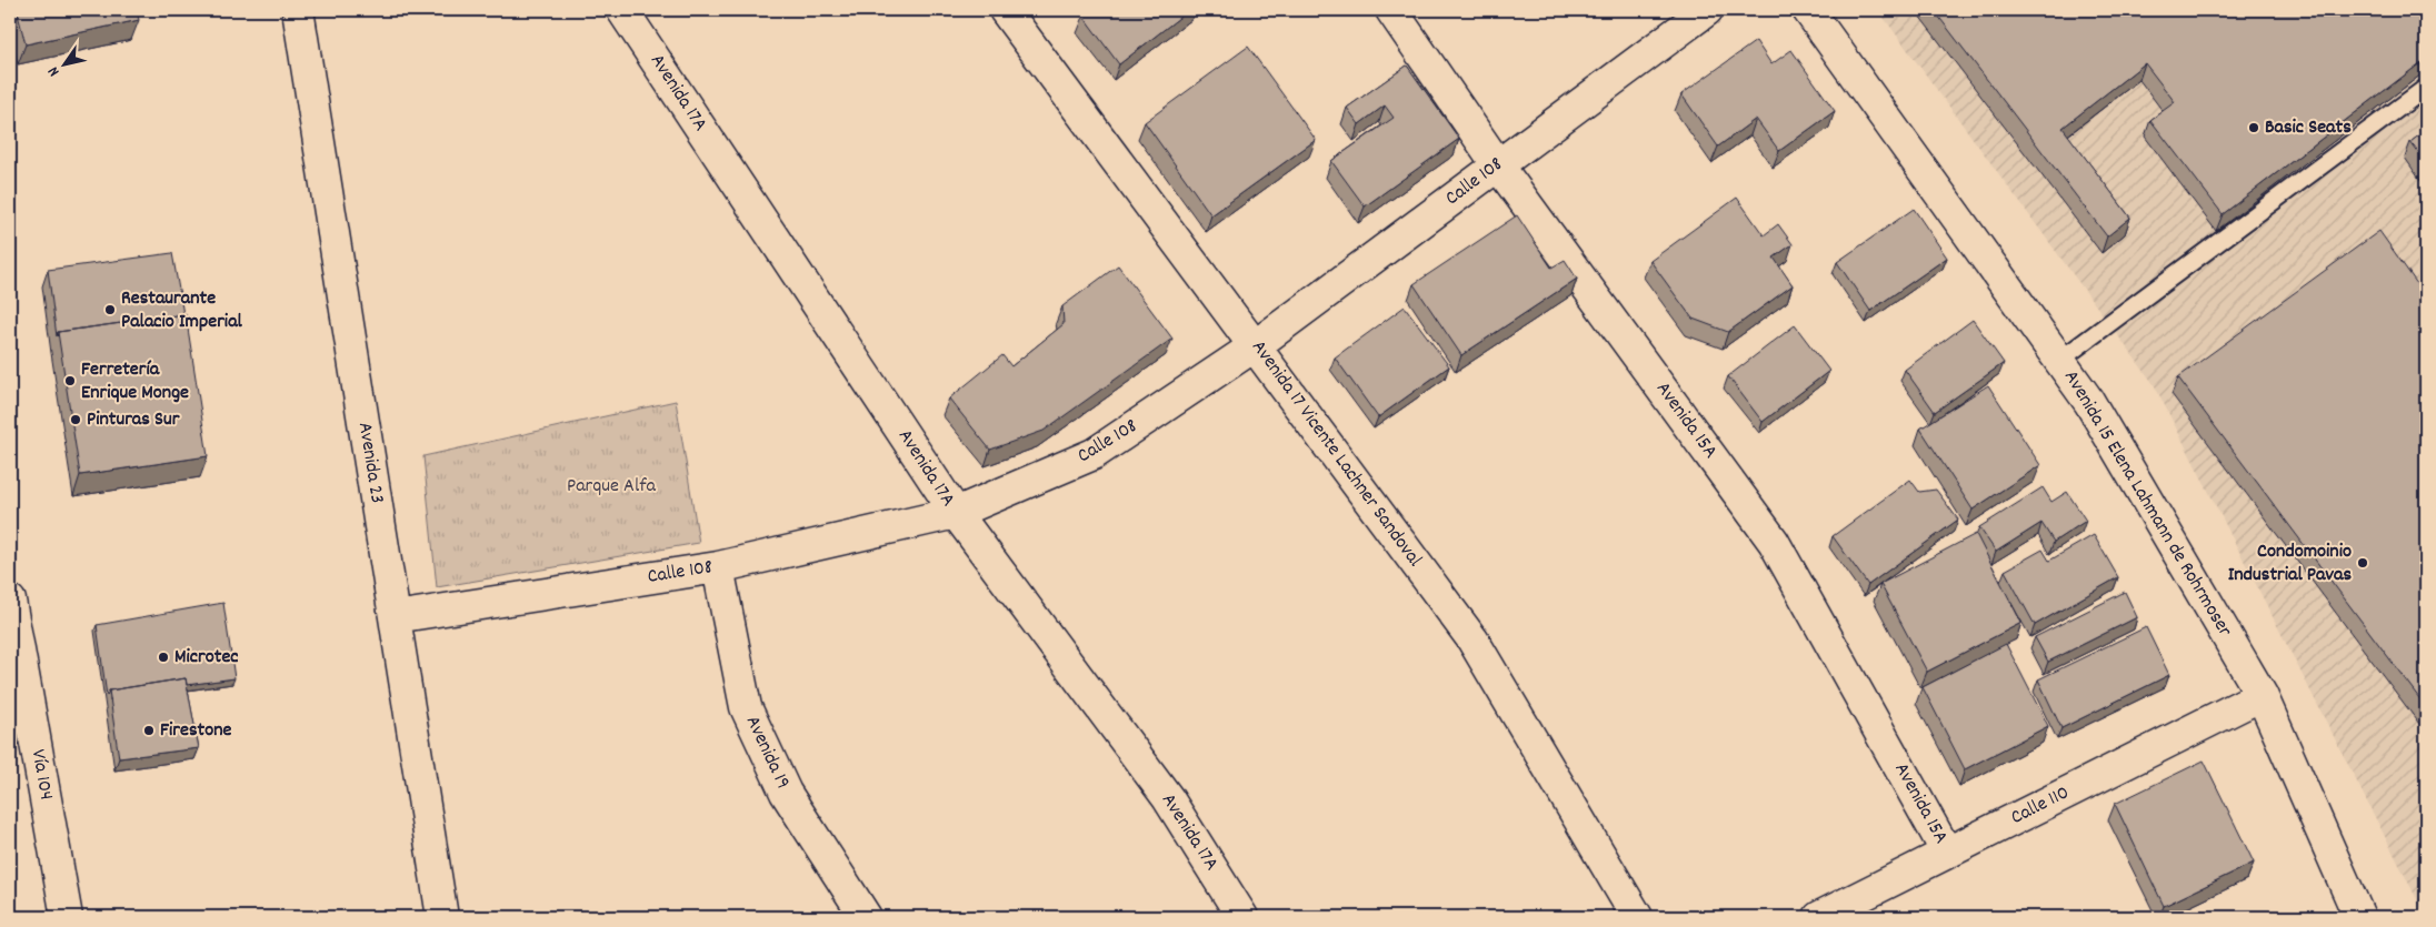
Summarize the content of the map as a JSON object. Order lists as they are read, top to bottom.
{
  "streets": {
    "street": [
      "Avenida 17A",
      "Calle 108",
      "Avenida 15A",
      "Avenida 17 Vicente Lachner Sandoval",
      "Avenida 23",
      "Avenida 15 Elena Lahmann de Rohrmoser",
      "Avenida 19",
      "Vía 104",
      "Calle 110"
    ]
  },
  "crossings": [
    ["Avenida 17A", "Calle 108"],
    ["Calle 108", "Avenida 15A"],
    ["Calle 108", "Avenida 17 Vicente Lachner Sandoval"],
    ["Calle 108", "Avenida 23"],
    ["Calle 108", "Avenida 19"],
    ["Avenida 15A", "Calle 110"],
    ["Avenida 15 Elena Lahmann de Rohrmoser", "Calle 110"]
  ],
  "parks": ["Parque Alfa"],
  "places": [
    "Basic Seats",
    "Restaurante Palacio Imperial",
    "Ferretería Enrique Monge",
    "Pinturas Sur",
    "Condomoinio Industrial Pavas",
    "Microtec",
    "Firestone"
  ],
  "north": "bottom left"
}
